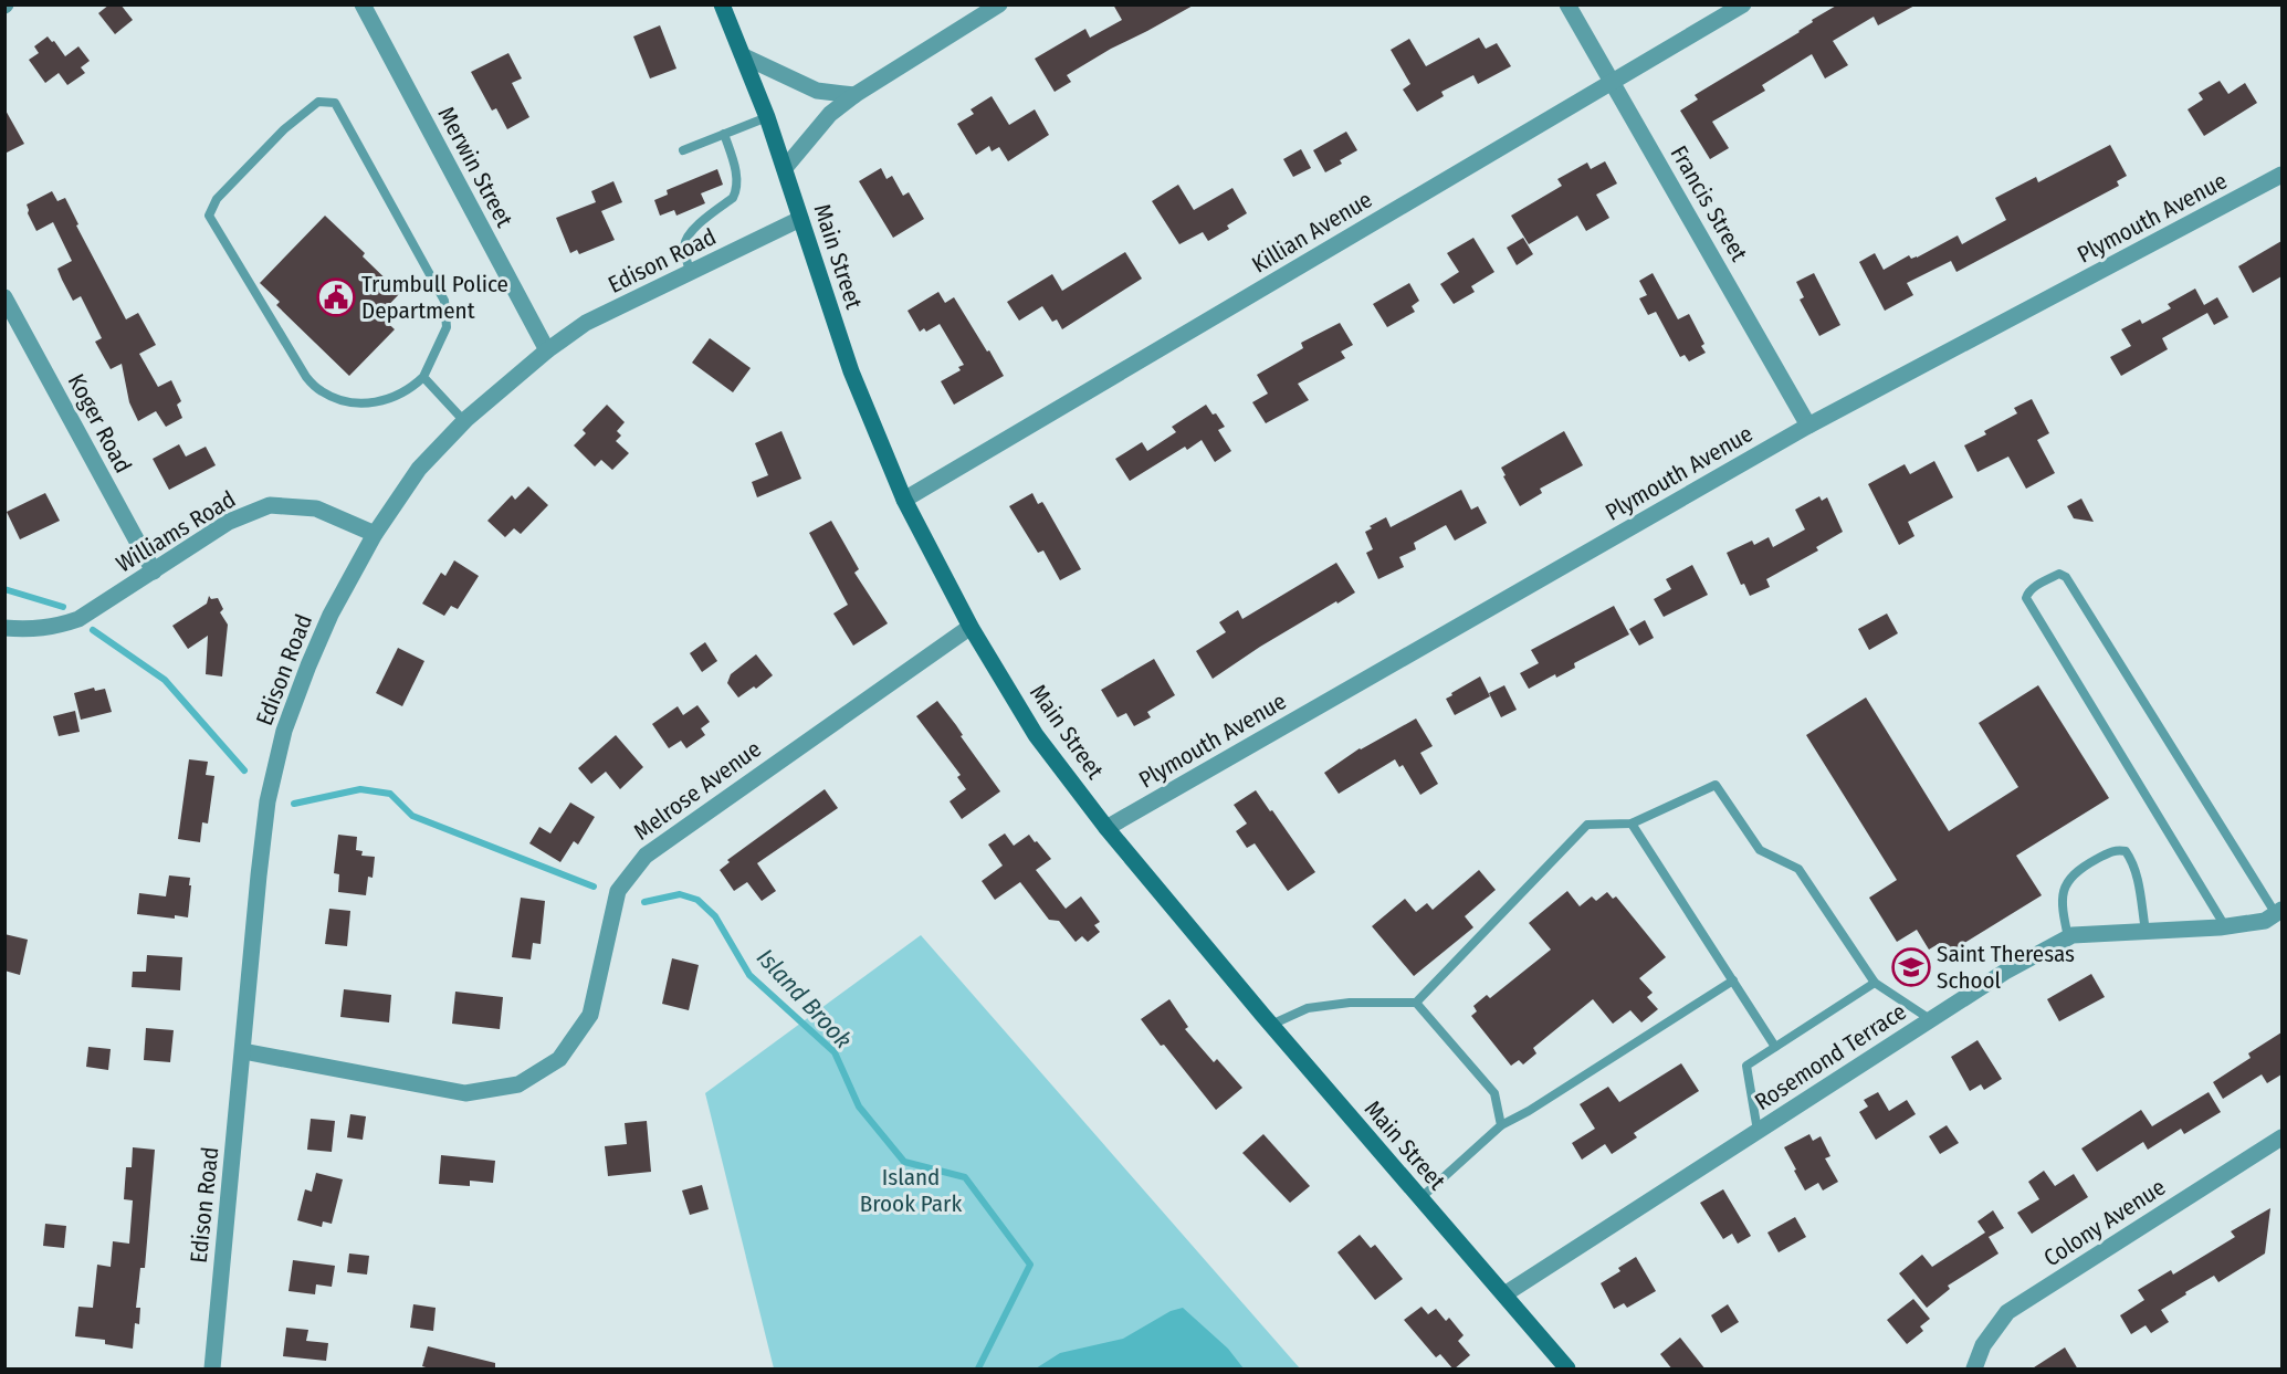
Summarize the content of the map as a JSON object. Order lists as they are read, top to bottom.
{
  "streets": {
    "main road": ["Main Street"],
    "street": [
      "Merwin Street",
      "Francis Street",
      "Plymouth Avenue",
      "Killian Avenue",
      "Edison Road",
      "Koger Road",
      "Williams Road",
      "Melrose Avenue",
      "Rosemond Terrace",
      "Colony Avenue"
    ]
  },
  "crossings": [
    ["Merwin Street", "Edison Road"],
    ["Francis Street", "Plymouth Avenue"],
    ["Francis Street", "Killian Avenue"],
    ["Plymouth Avenue", "Main Street"],
    ["Killian Avenue", "Main Street"],
    ["Main Street", "Edison Road"],
    ["Main Street", "Melrose Avenue"],
    ["Main Street", "Rosemond Terrace"],
    ["Edison Road", "Williams Road"],
    ["Edison Road", "Melrose Avenue"],
    ["Koger Road", "Williams Road"]
  ],
  "water": ["Island Brook"],
  "parks": ["Island Brook Park"],
  "places": {
    "public building": ["Trumbull Police Department"],
    "school or university": ["Saint Theresas School"]
  }
}
